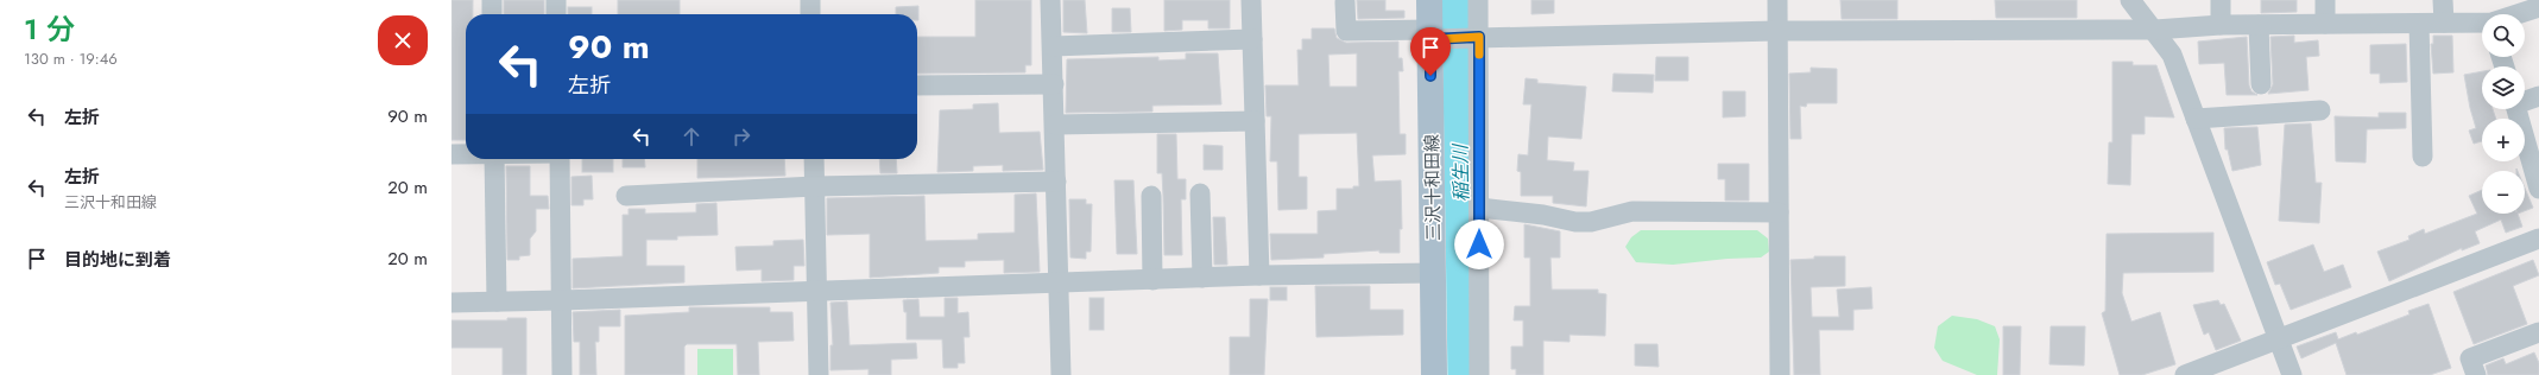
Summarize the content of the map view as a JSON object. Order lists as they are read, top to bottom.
{
  "streets": {
    "main road": ["三沢十和田線"]
  },
  "water": ["稲生川"],
  "page": {
    "heading": ["1 分", "130 m · 19:46"],
    "map_buttons": ["+", "−"],
    "turn": ["90 m", "左折"],
    "list": [
      {
        "name": "左折",
        "value": "90 m"
      },
      {
        "name": "左折",
        "note": "三沢十和田線",
        "value": "20 m"
      },
      {
        "name": "目的地に到着",
        "value": "20 m"
      }
    ]
  }
}
